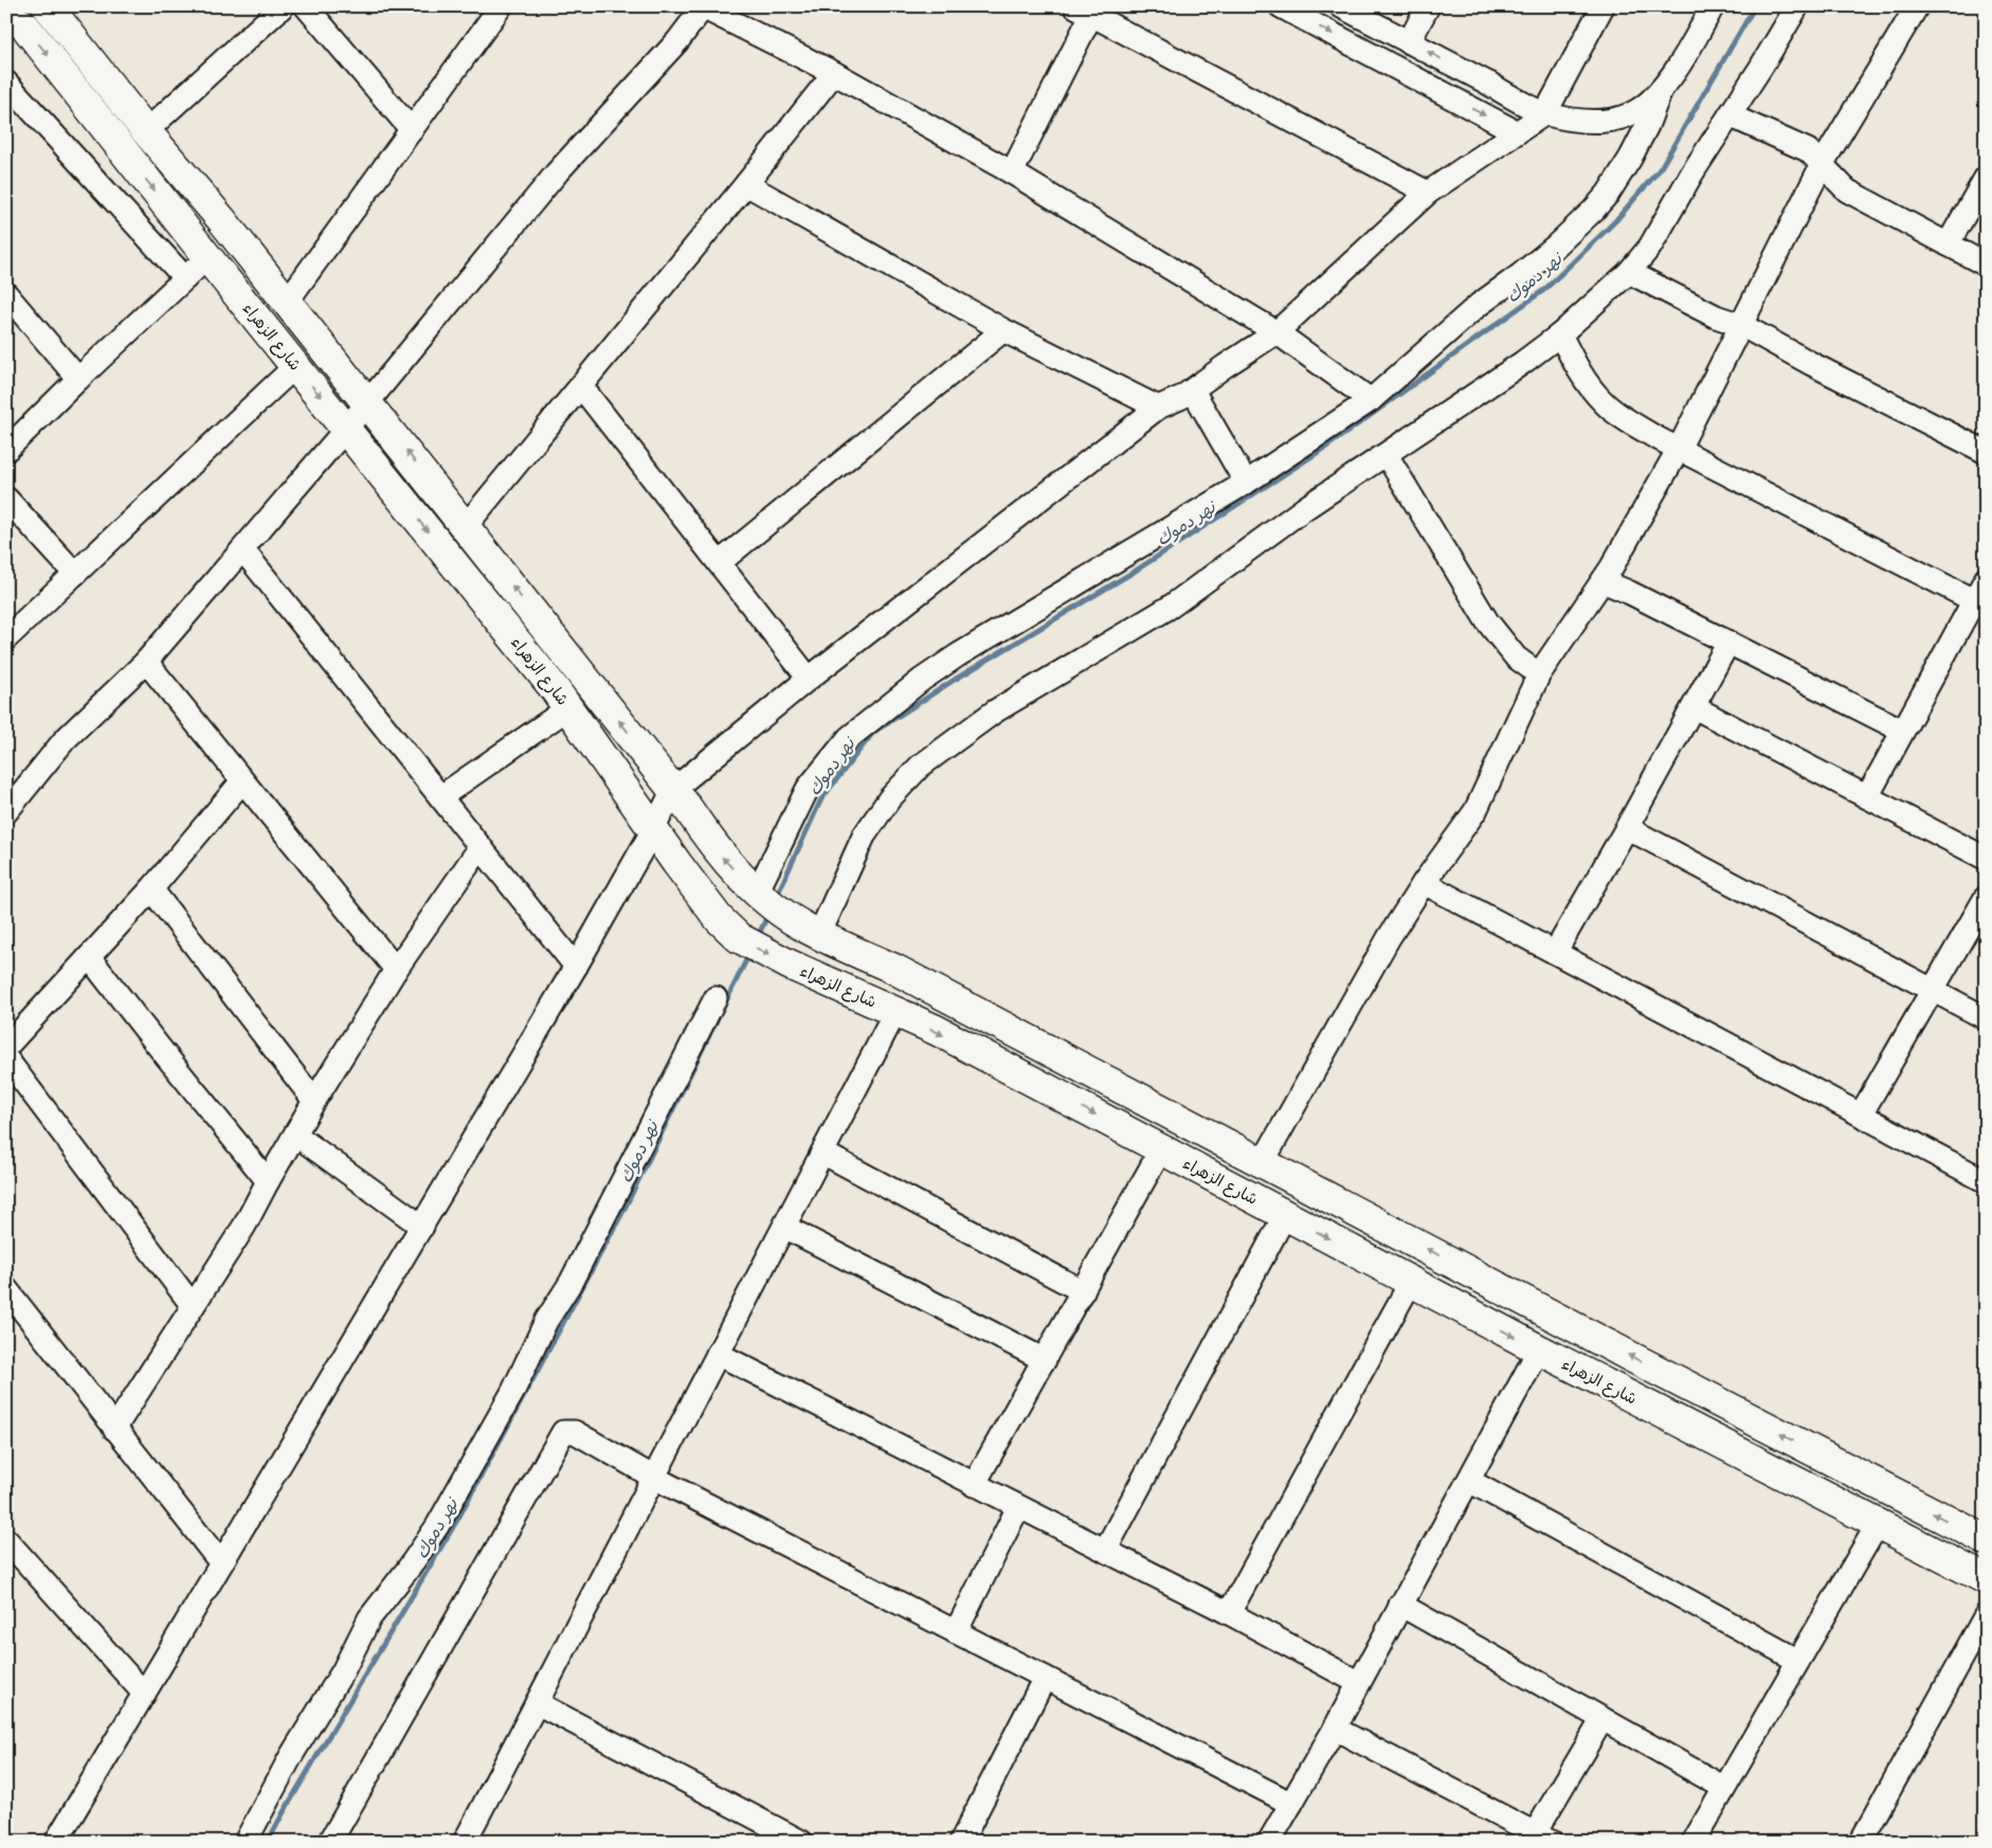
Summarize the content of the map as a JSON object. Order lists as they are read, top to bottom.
{
  "streets": {
    "main road": ["شارع الزهراء"]
  },
  "water": ["نهر دموك"]
}
